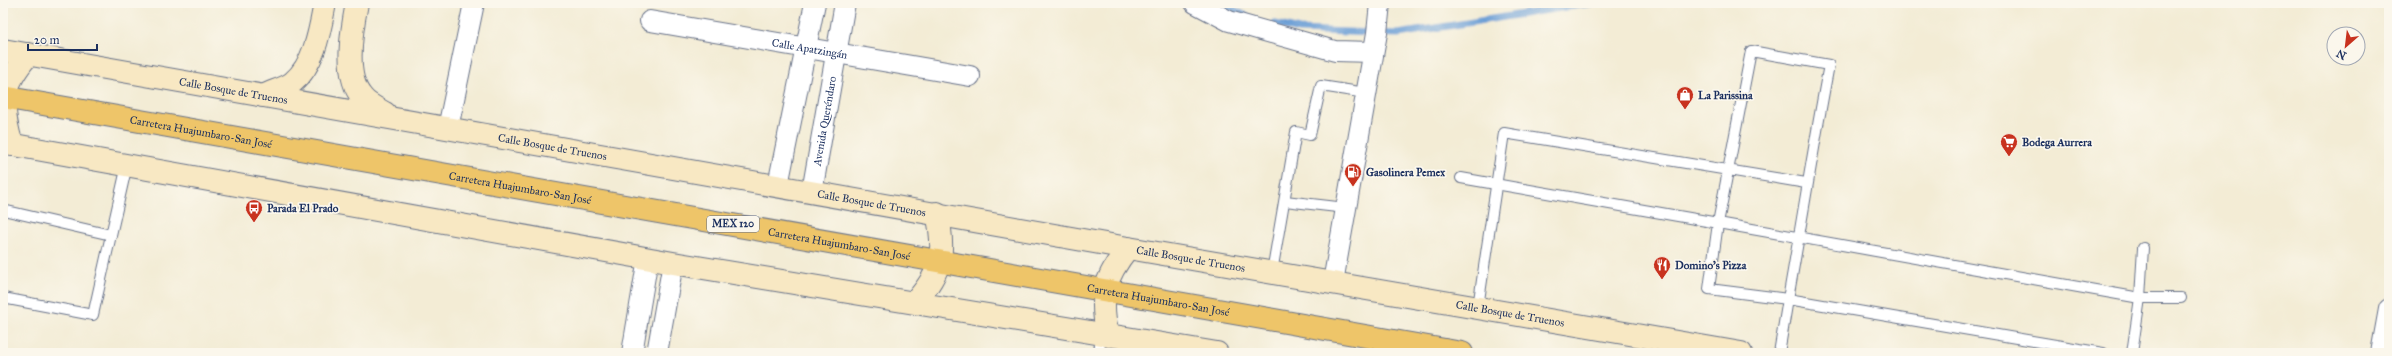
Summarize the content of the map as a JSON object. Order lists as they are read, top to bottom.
{
  "streets": {
    "main road": ["Carretera Huajumbaro-San José", "MEX 120"],
    "street": ["Calle Apatzingán", "Calle Bosque de Truenos", "Avenida Queréndaro"]
  },
  "crossings": [
    ["Calle Apatzingán", "Avenida Queréndaro"],
    ["Calle Bosque de Truenos", "Avenida Queréndaro"]
  ],
  "places": {
    "shop": ["La Parissina"],
    "supermarket": ["Bodega Aurrera"],
    "fuel station": ["Gasolinera Pemex"],
    "bus stop": ["Parada El Prado"],
    "restaurant": ["Domino's Pizza"]
  },
  "scale_bar": "20 m",
  "north": "bottom left"
}
